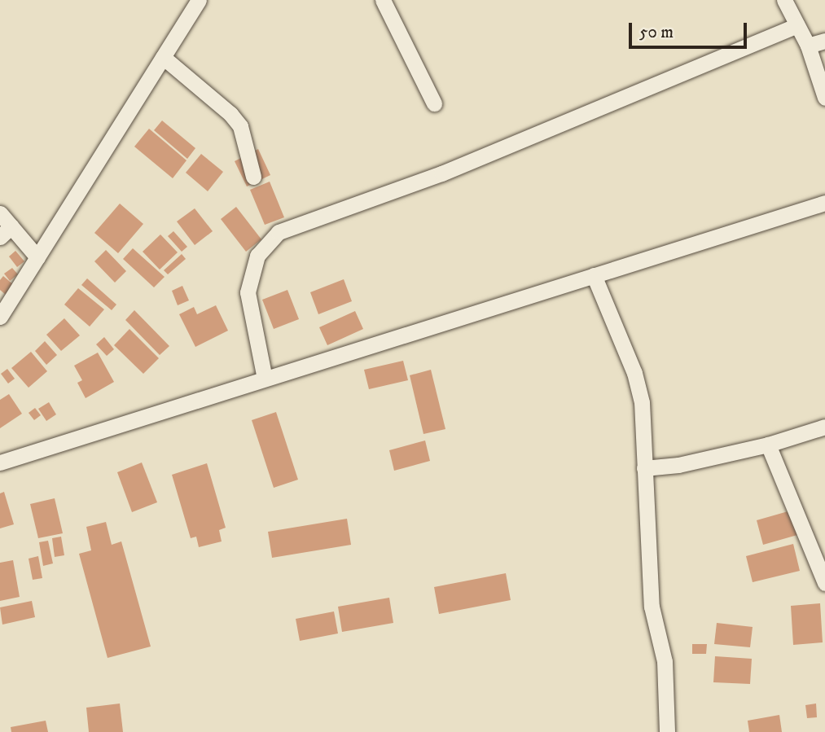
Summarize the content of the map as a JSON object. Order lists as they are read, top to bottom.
{
  "scale_bar": "50 m"
}
